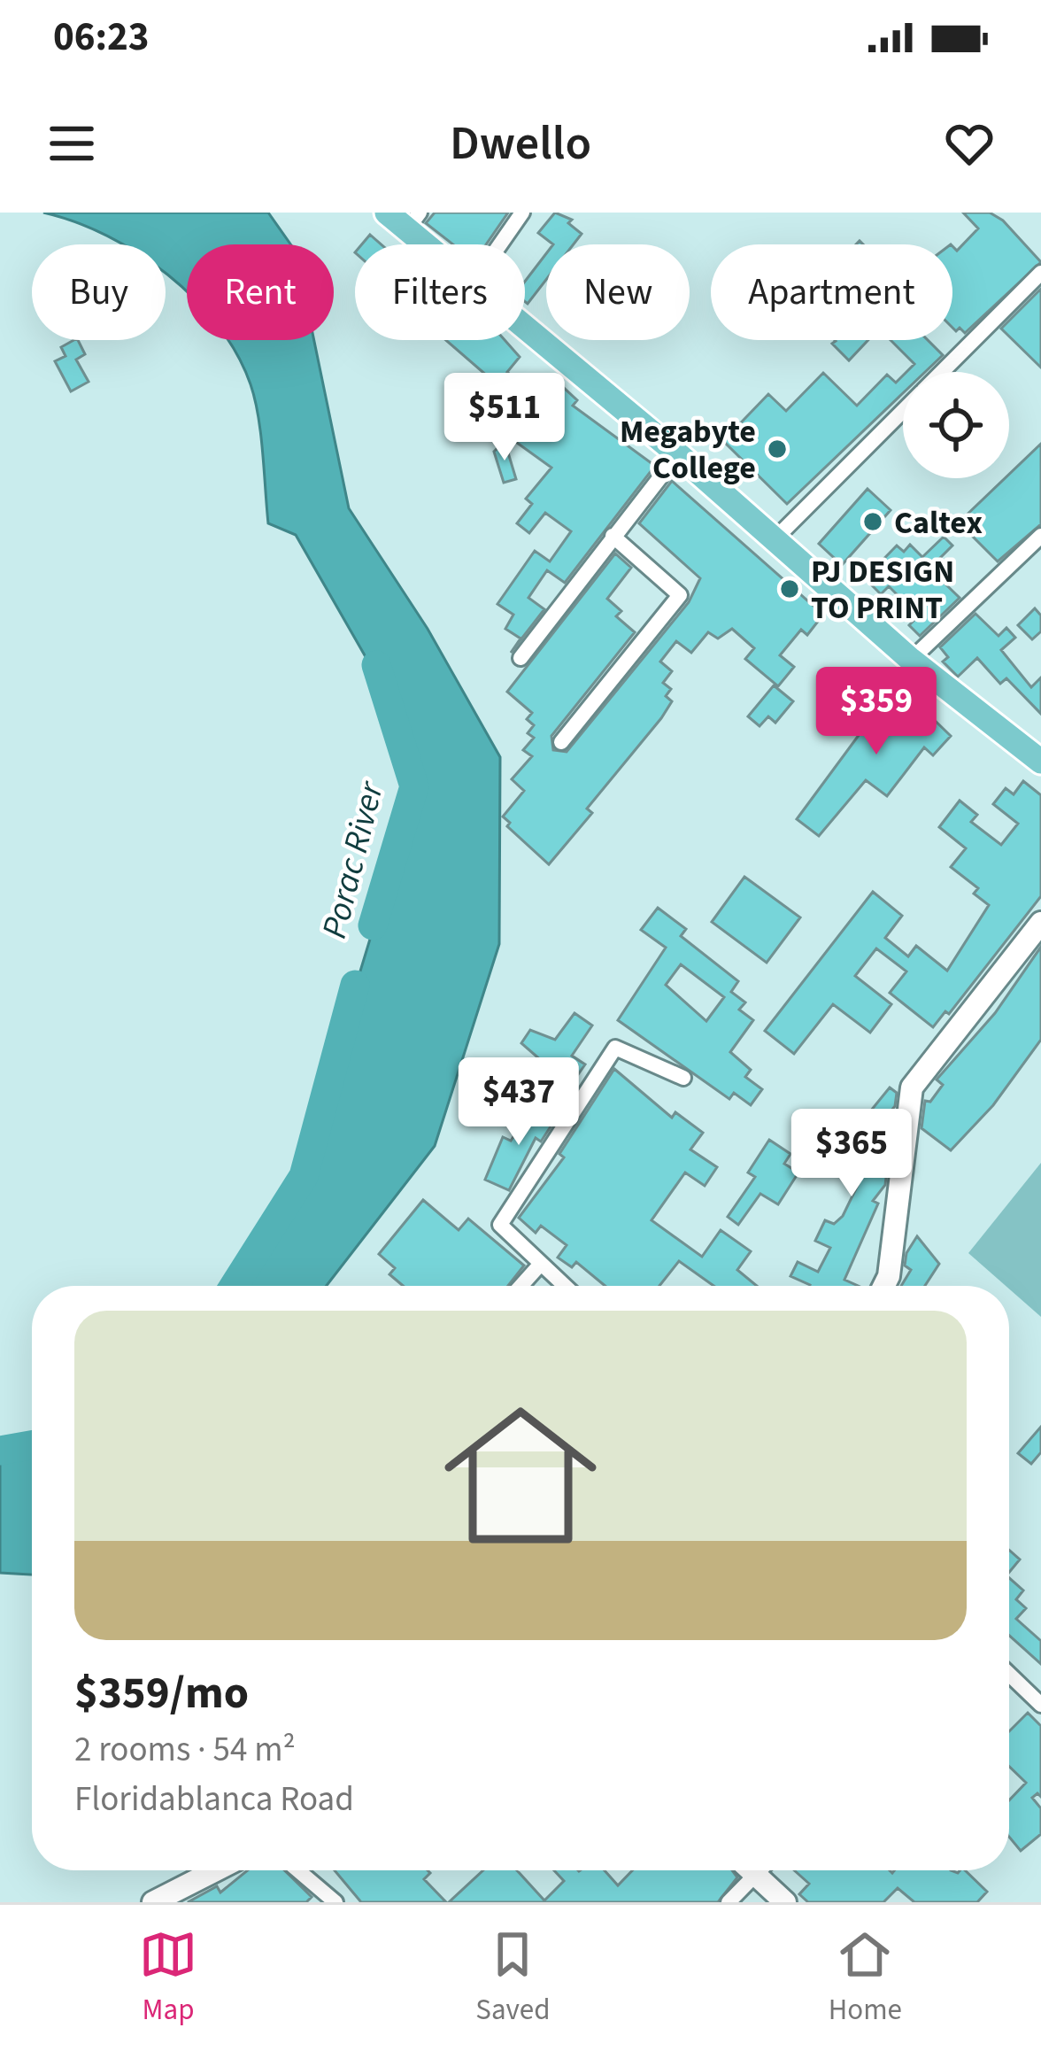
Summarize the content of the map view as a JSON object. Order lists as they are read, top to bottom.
{
  "water": ["Porac River"],
  "places": ["Megabyte College", "Caltex", "PJ DESIGN TO PRINT"],
  "page": {
    "status": "06:23",
    "header": "Dwello",
    "chip": [
      "Buy",
      "Rent",
      "Filters",
      "New",
      "Apartment"
    ],
    "price": [
      "$511",
      "$359",
      "$437",
      "$365"
    ],
    "list": [
      {
        "name": "$359/mo",
        "note": "2 rooms · 54 m² · Floridablanca Road"
      }
    ],
    "tabs": ["Map", "Saved", "Home"]
  }
}
